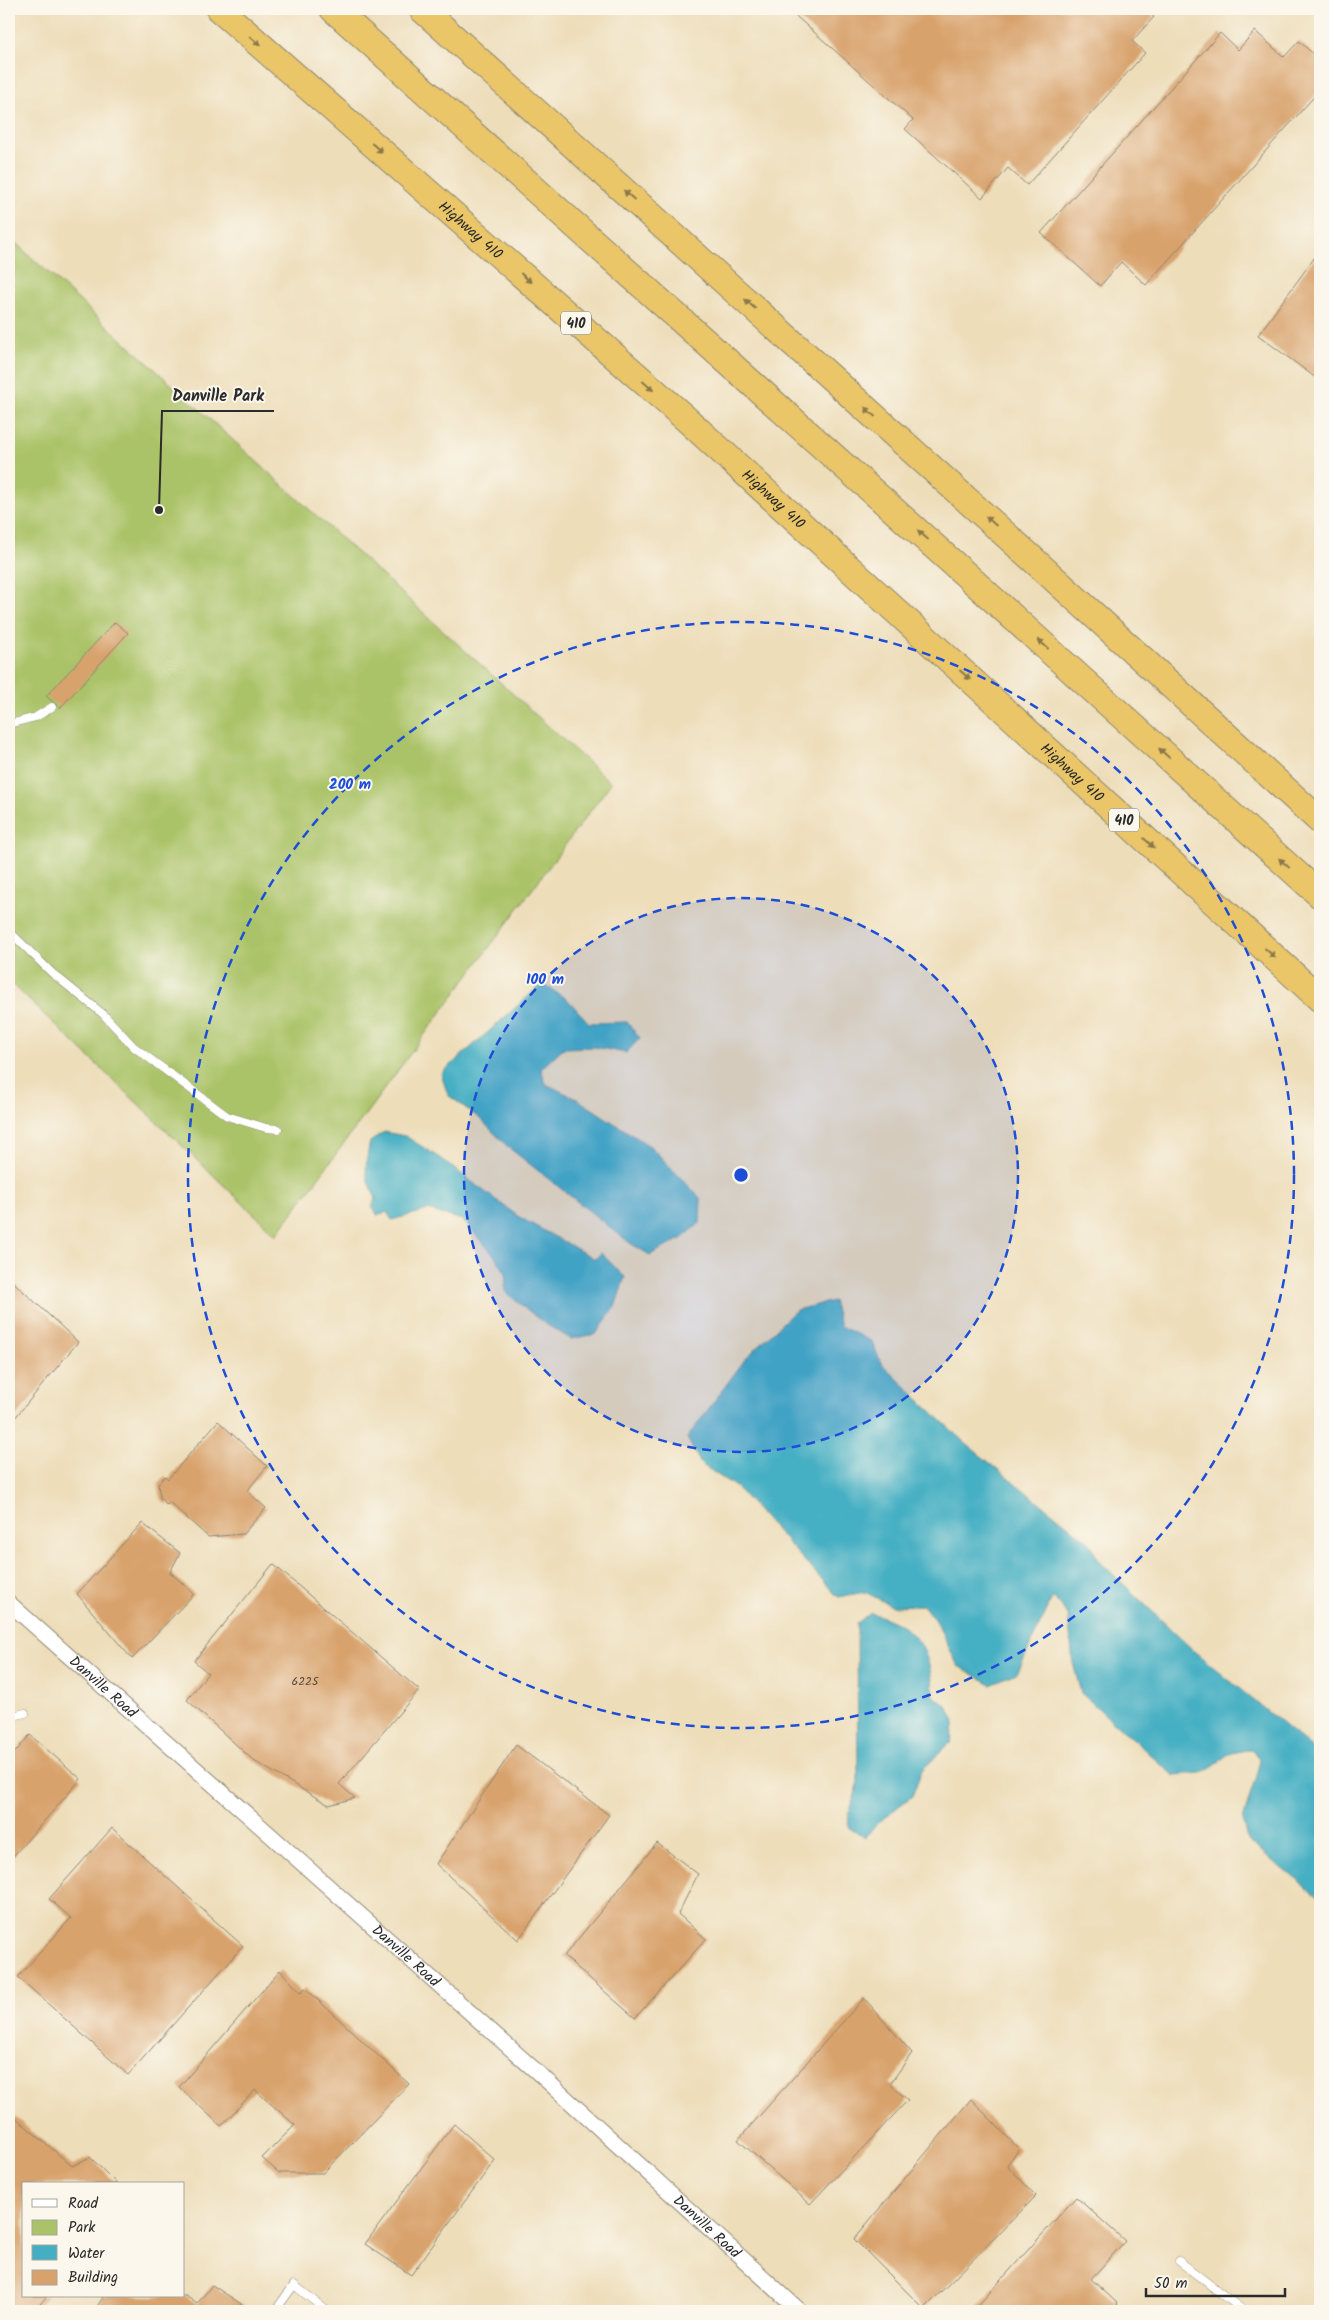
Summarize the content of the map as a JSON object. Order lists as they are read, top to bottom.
{
  "streets": {
    "highway": ["Highway 410", "410"],
    "street": ["Danville Road"]
  },
  "places": ["Danville Park"],
  "house_numbers": ["6225"],
  "legend": [
    "Road",
    "Park",
    "Water",
    "Building"
  ],
  "scale_bar": "50 m",
  "rings": ["200 m", "100 m"]
}
